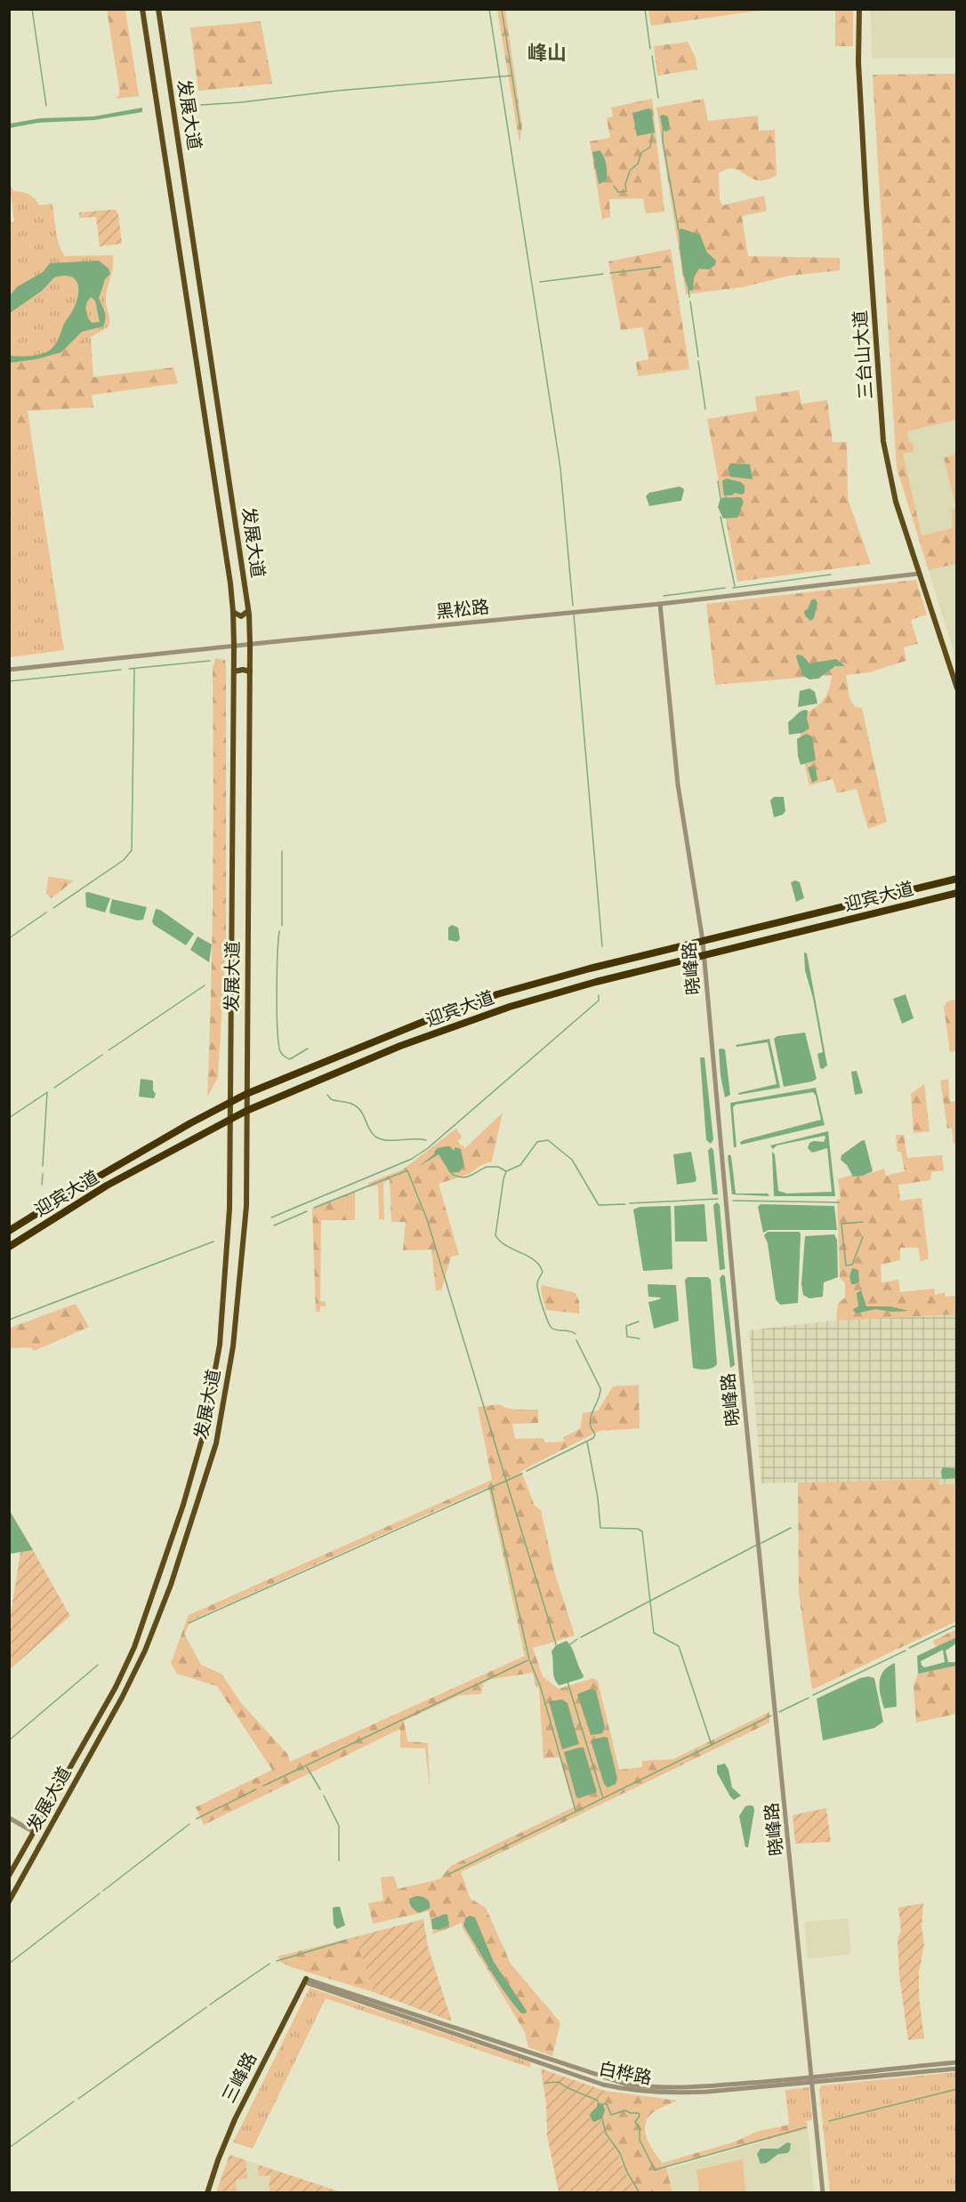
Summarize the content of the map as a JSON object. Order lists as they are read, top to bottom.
{
  "streets": {
    "highway": ["迎宾大道"],
    "main road": ["发展大道", "三台山大道", "三峰路"],
    "street": ["黑松路", "晓峰路", "白桦路"]
  },
  "crossings": [
    ["发展大道", "黑松路"],
    ["发展大道", "迎宾大道"],
    ["三台山大道", "黑松路"],
    ["黑松路", "晓峰路"],
    ["迎宾大道", "晓峰路"],
    ["晓峰路", "白桦路"],
    ["白桦路", "三峰路"]
  ],
  "districts": ["峰山"]
}
